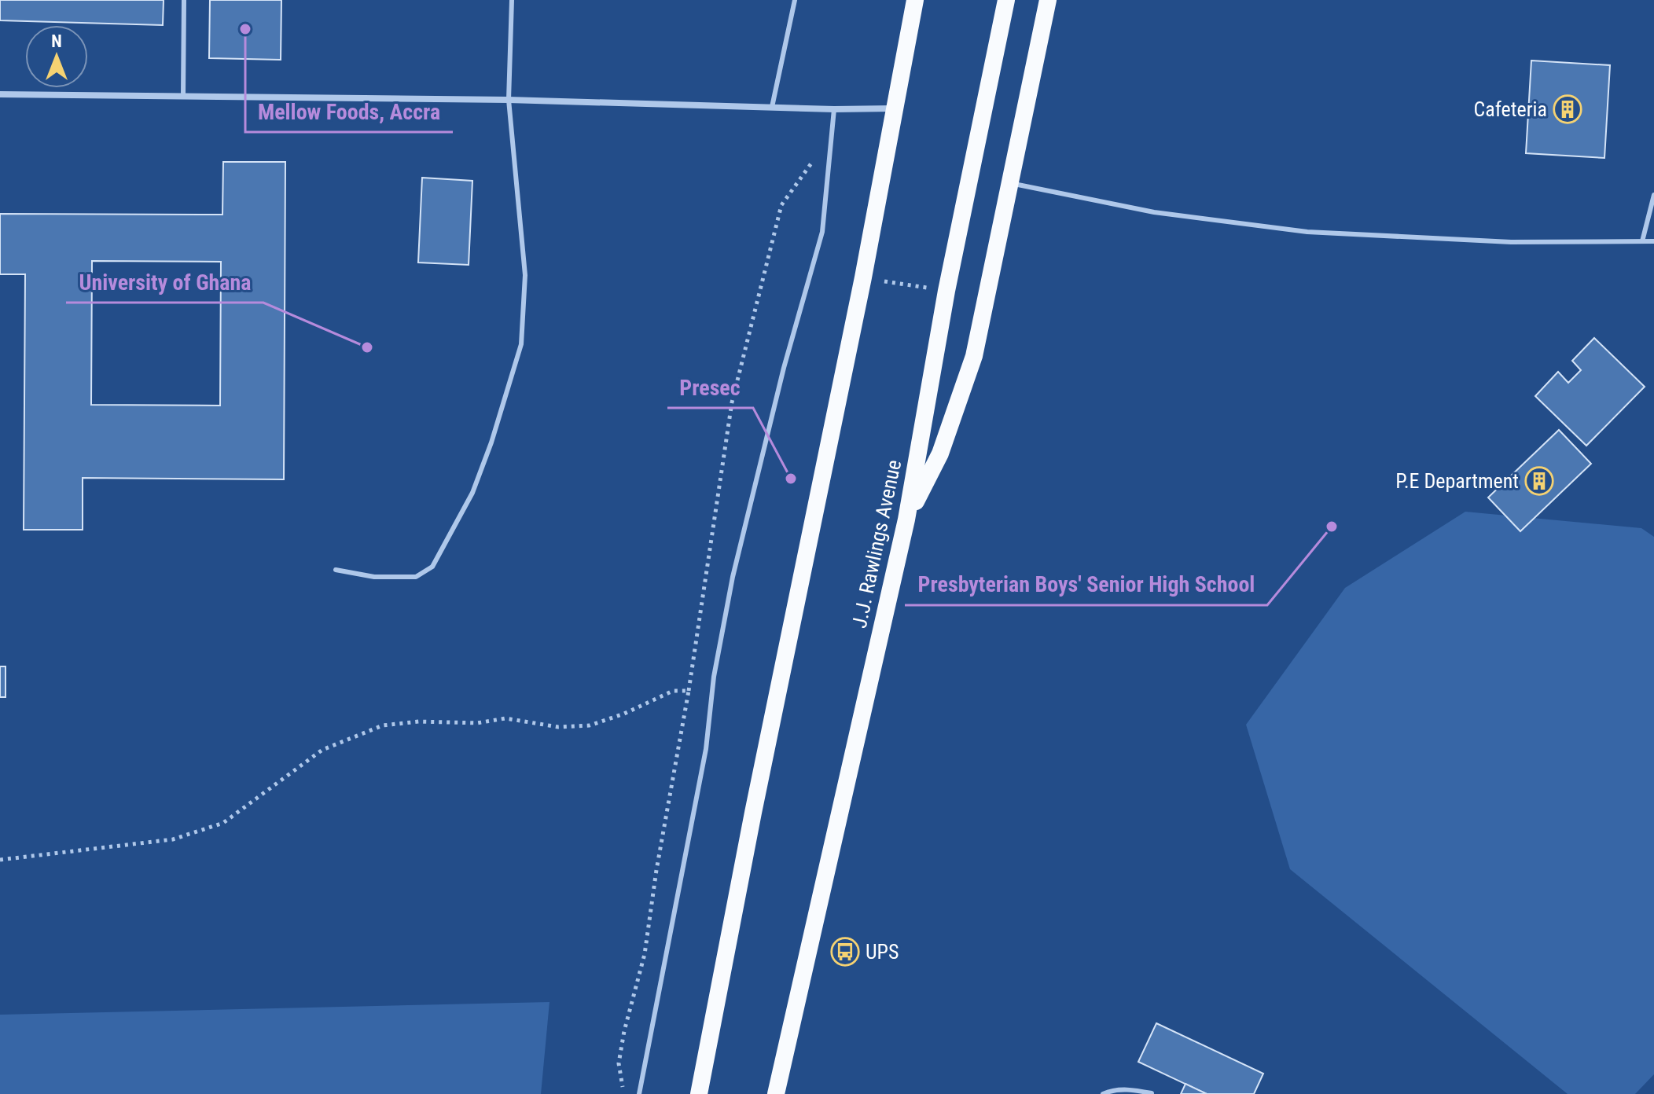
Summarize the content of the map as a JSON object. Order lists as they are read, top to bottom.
{
  "streets": {
    "highway": ["J.J. Rawlings Avenue"]
  },
  "places": {
    "other": [
      "Mellow Foods, Accra",
      "University of Ghana",
      "Presec",
      "Presbyterian Boys' Senior High School"
    ],
    "building": ["Cafeteria", "P.E Department"],
    "bus stop": ["UPS"]
  },
  "north": "top"
}
